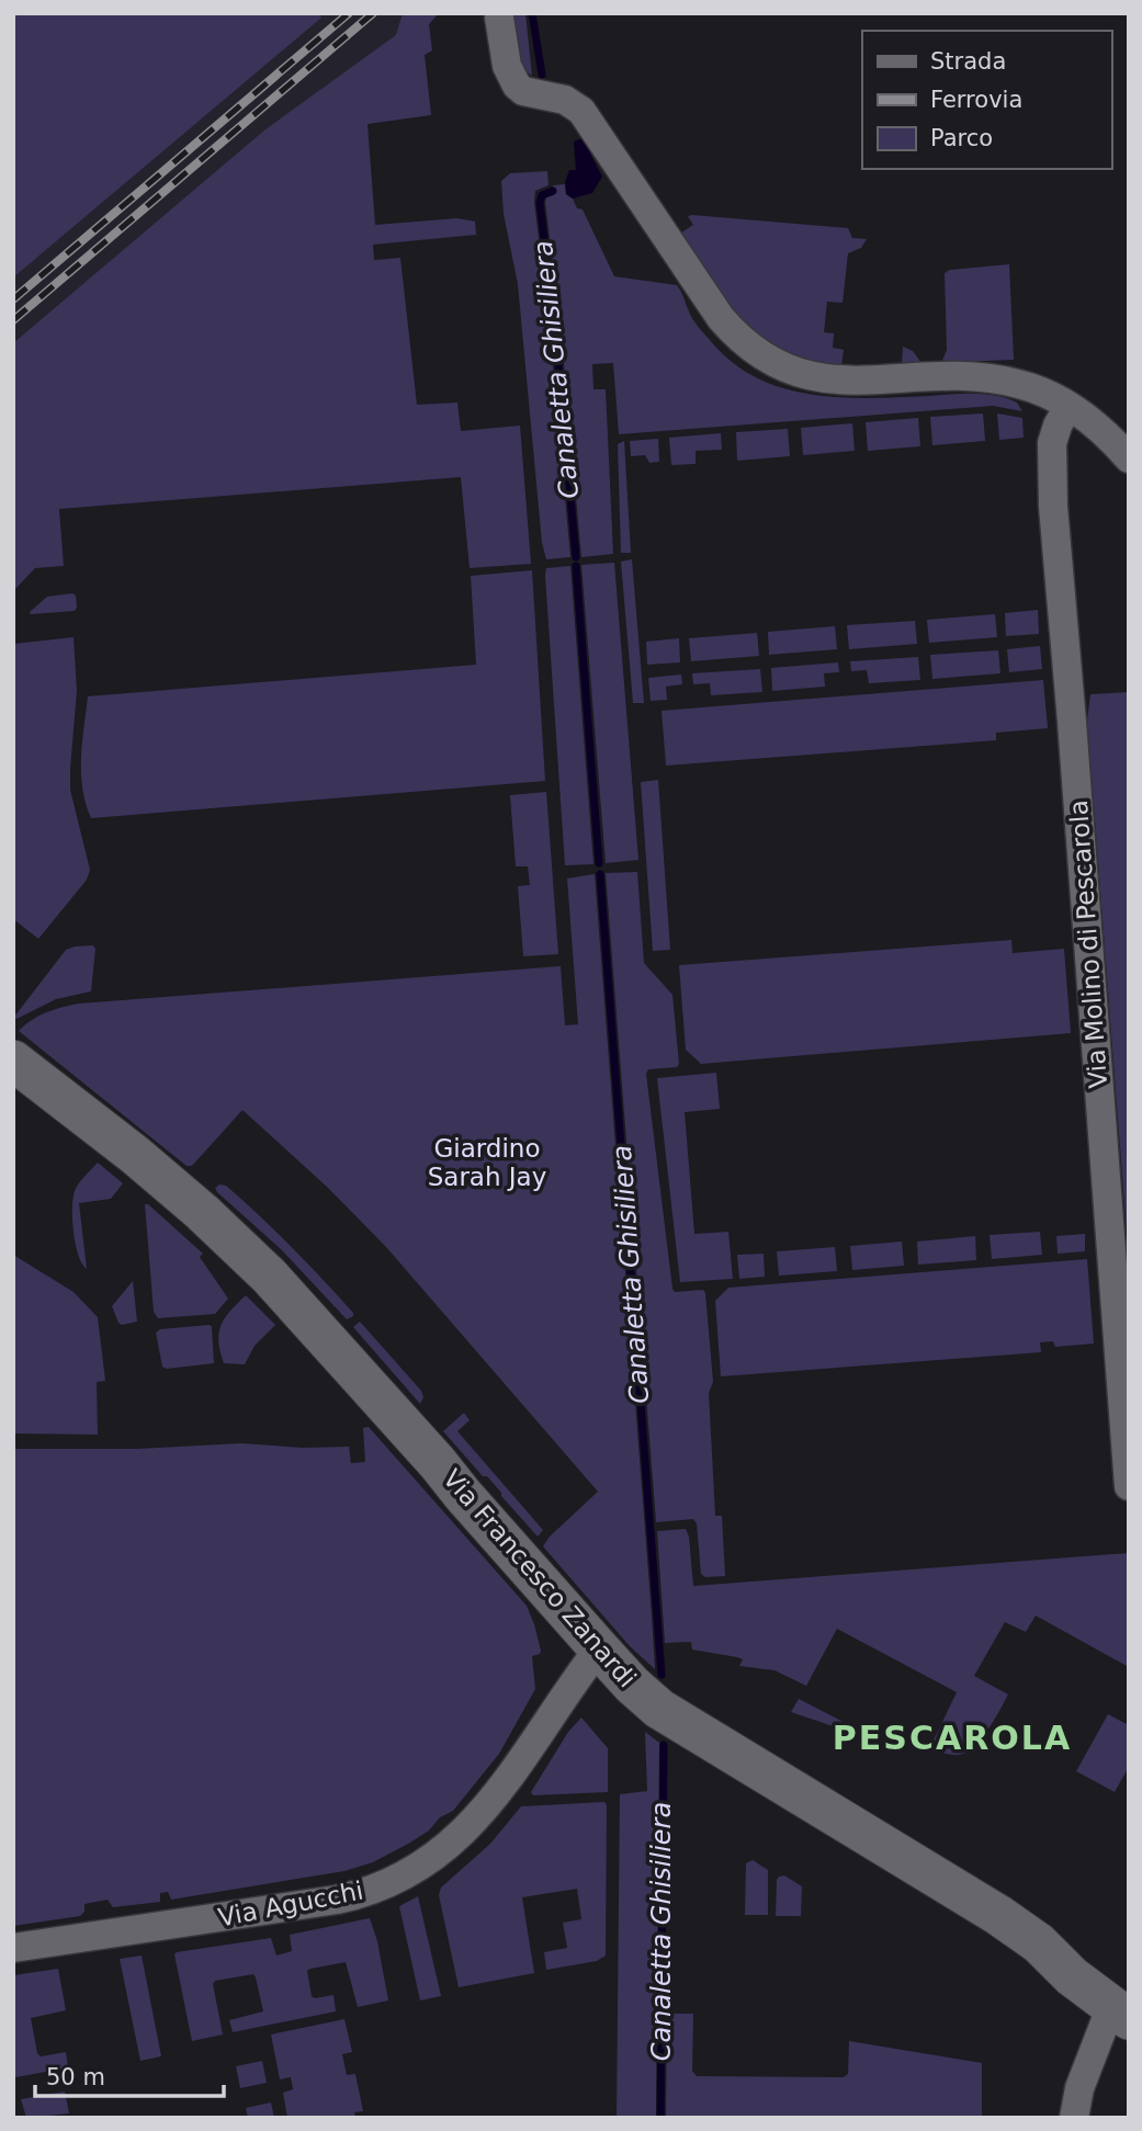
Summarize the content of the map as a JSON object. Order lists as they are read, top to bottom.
{
  "streets": {
    "main road": ["Via Francesco Zanardi"],
    "street": ["Via Molino di Pescarola", "Via Agucchi"]
  },
  "crossings": [
    ["Via Francesco Zanardi", "Via Agucchi"]
  ],
  "districts": ["PESCAROLA"],
  "water": ["Canaletta Ghisiliera"],
  "parks": ["Giardino Sarah Jay"],
  "legend": ["Strada", "Ferrovia", "Parco"],
  "scale_bar": "50 m"
}
